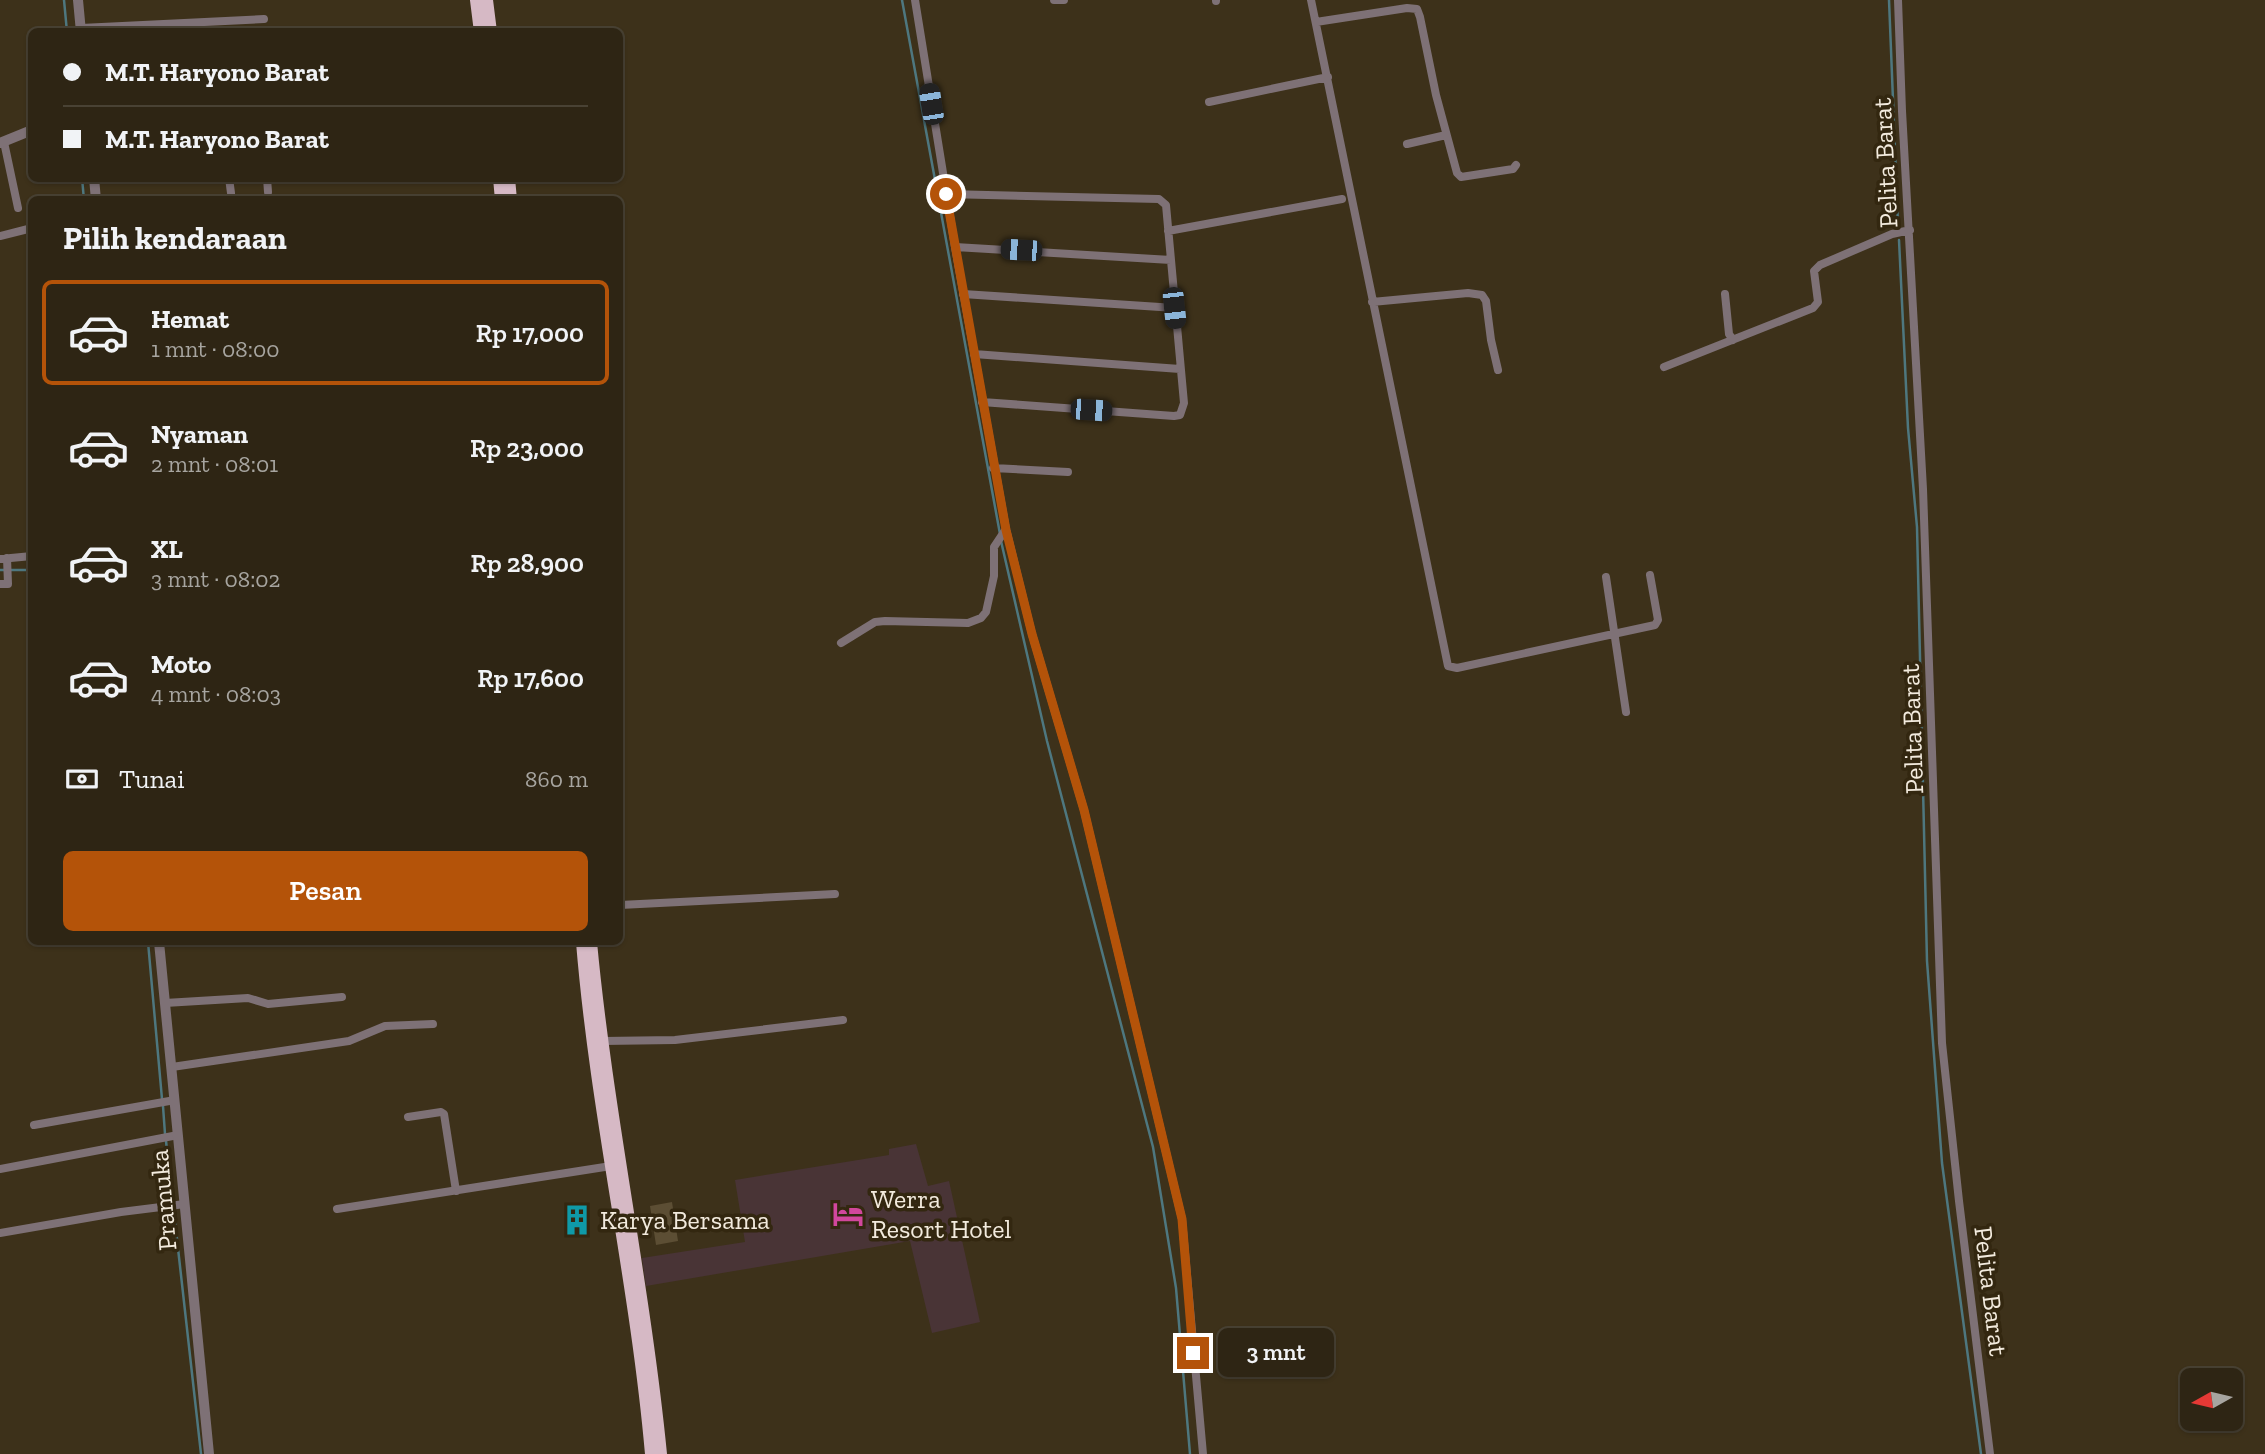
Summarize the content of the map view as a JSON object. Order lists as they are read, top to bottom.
{
  "streets": {
    "street": ["Pelita Barat", "Pramuka"]
  },
  "places": {
    "hotel": ["Werra Resort Hotel"],
    "building": ["Karya Bersama"]
  },
  "north": "left",
  "page": {
    "banner": ["M.T. Haryono Barat", "M.T. Haryono Barat"],
    "heading": "Pilih kendaraan",
    "list": [
      {
        "name": "Hemat",
        "note": "1 mnt · 08:00",
        "value": "Rp 17,000"
      },
      {
        "name": "Nyaman",
        "note": "2 mnt · 08:01",
        "value": "Rp 23,000"
      },
      {
        "name": "XL",
        "note": "3 mnt · 08:02",
        "value": "Rp 28,900"
      },
      {
        "name": "Moto",
        "note": "4 mnt · 08:03",
        "value": "Rp 17,600"
      }
    ],
    "pay": ["Tunai", "860 m"],
    "buttons": "Pesan",
    "bubble": "3 mnt"
  }
}
